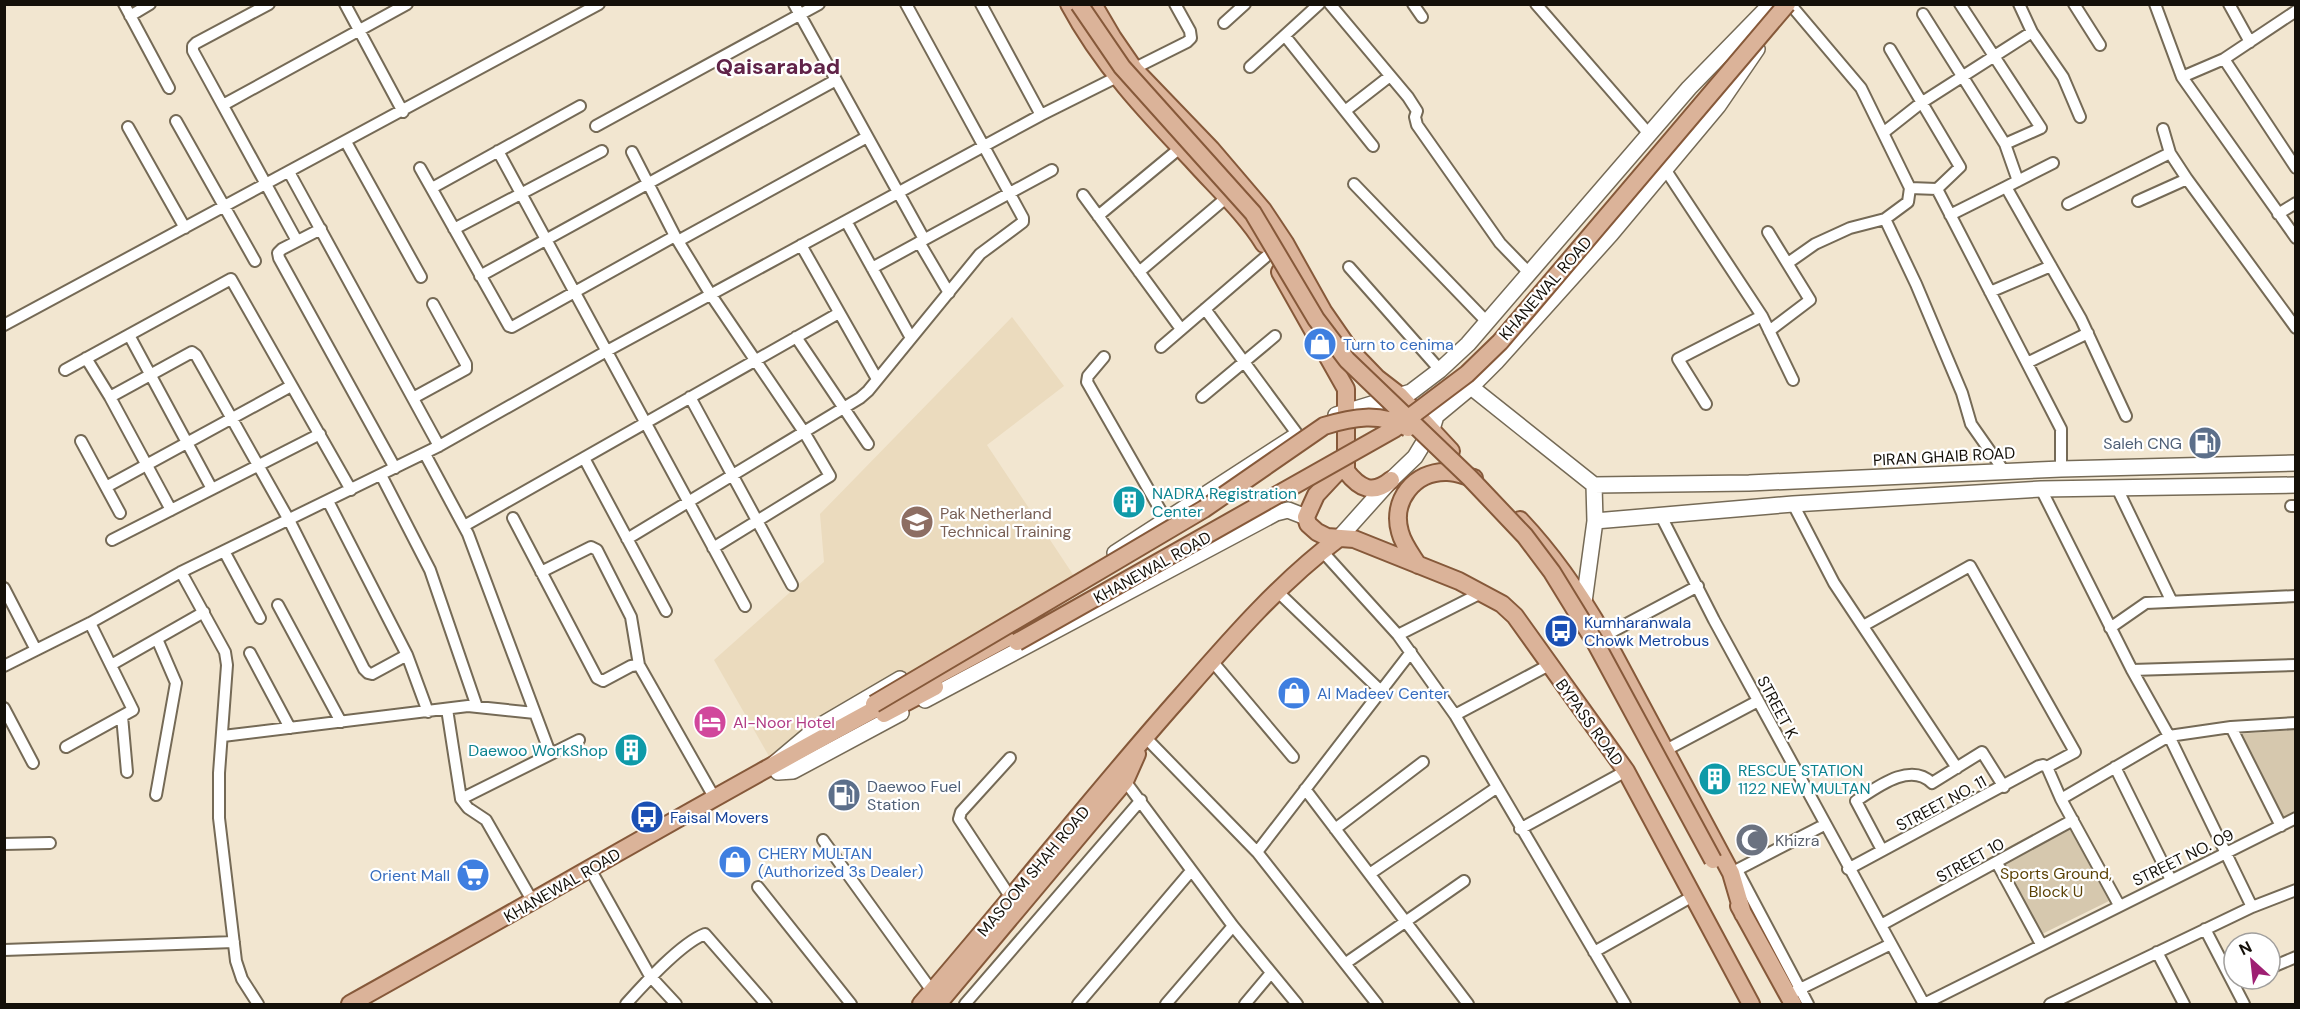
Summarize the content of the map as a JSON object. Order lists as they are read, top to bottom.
{
  "streets": {
    "main road": ["KHANEWAL ROAD", "BYPASS ROAD", "MASOOM SHAH ROAD"],
    "street": [
      "PIRAN GHAIB ROAD",
      "STREET K",
      "STREET NO. 11",
      "STREET NO. 09",
      "STREET 10"
    ]
  },
  "crossings": [
    ["STREET K", "STREET NO. 11"],
    ["STREET K", "STREET NO. 09"],
    ["STREET K", "STREET 10"],
    ["BYPASS ROAD", "MASOOM SHAH ROAD"]
  ],
  "districts": ["Qaisarabad"],
  "parks": ["Sports Ground, Block U"],
  "places": {
    "shop": ["Turn to cenima", "Al Madeev Center", "CHERY MULTAN (Authorized 3s Dealer)"],
    "fuel station": ["Saleh CNG", "Daewoo Fuel Station"],
    "building": ["NADRA Registration Center", "Daewoo WorkShop", "RESCUE STATION 1122 NEW MULTAN"],
    "school or university": ["Pak Netherland Technical Training"],
    "bus stop": ["Kumharanwala Chowk Metrobus", "Faisal Movers"],
    "hotel": ["Al-Noor Hotel"],
    "mosque": ["Khizra"],
    "supermarket": ["Orient Mall"]
  },
  "north": "top left"
}
